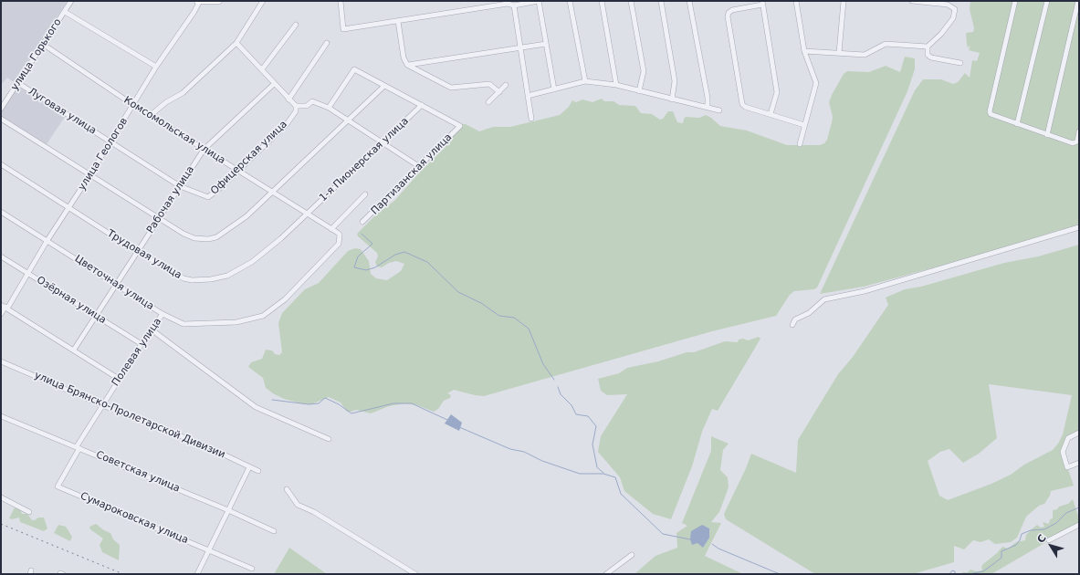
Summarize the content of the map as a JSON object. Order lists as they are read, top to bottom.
{
  "streets": {
    "street": [
      "улица Горького",
      "Луговая улица",
      "Комсомольская улица",
      "улица Геологов",
      "Офицерская улица",
      "1-я Пионерская улица",
      "Партизанская улица",
      "Рабочая улица",
      "Трудовая улица",
      "Цветочная улица",
      "Озёрная улица",
      "Полевая улица",
      "улица Брянско-Пролетарской Дивизии",
      "Советская улица",
      "Сумароковская улица"
    ]
  },
  "crossings": [
    ["улица Горького", "Луговая улица"],
    ["улица Горького", "Комсомольская улица"],
    ["Луговая улица", "улица Геологов"],
    ["Луговая улица", "Офицерская улица"],
    ["Луговая улица", "Рабочая улица"],
    ["Комсомольская улица", "улица Геологов"],
    ["Комсомольская улица", "Офицерская улица"],
    ["Комсомольская улица", "1-я Пионерская улица"],
    ["Комсомольская улица", "Рабочая улица"],
    ["Комсомольская улица", "Трудовая улица"],
    ["улица Геологов", "Трудовая улица"],
    ["улица Геологов", "Цветочная улица"],
    ["улица Геологов", "Озёрная улица"],
    ["Офицерская улица", "Рабочая улица"],
    ["1-я Пионерская улица", "Партизанская улица"],
    ["1-я Пионерская улица", "Трудовая улица"],
    ["Рабочая улица", "Трудовая улица"],
    ["Рабочая улица", "Цветочная улица"],
    ["Рабочая улица", "Озёрная улица"],
    ["Цветочная улица", "Полевая улица"],
    ["Озёрная улица", "Полевая улица"],
    ["Полевая улица", "улица Брянско-Пролетарской Дивизии"],
    ["Полевая улица", "Советская улица"],
    ["Полевая улица", "Сумароковская улица"],
    ["Советская улица", "Сумароковская улица"]
  ],
  "north": "top left"
}
